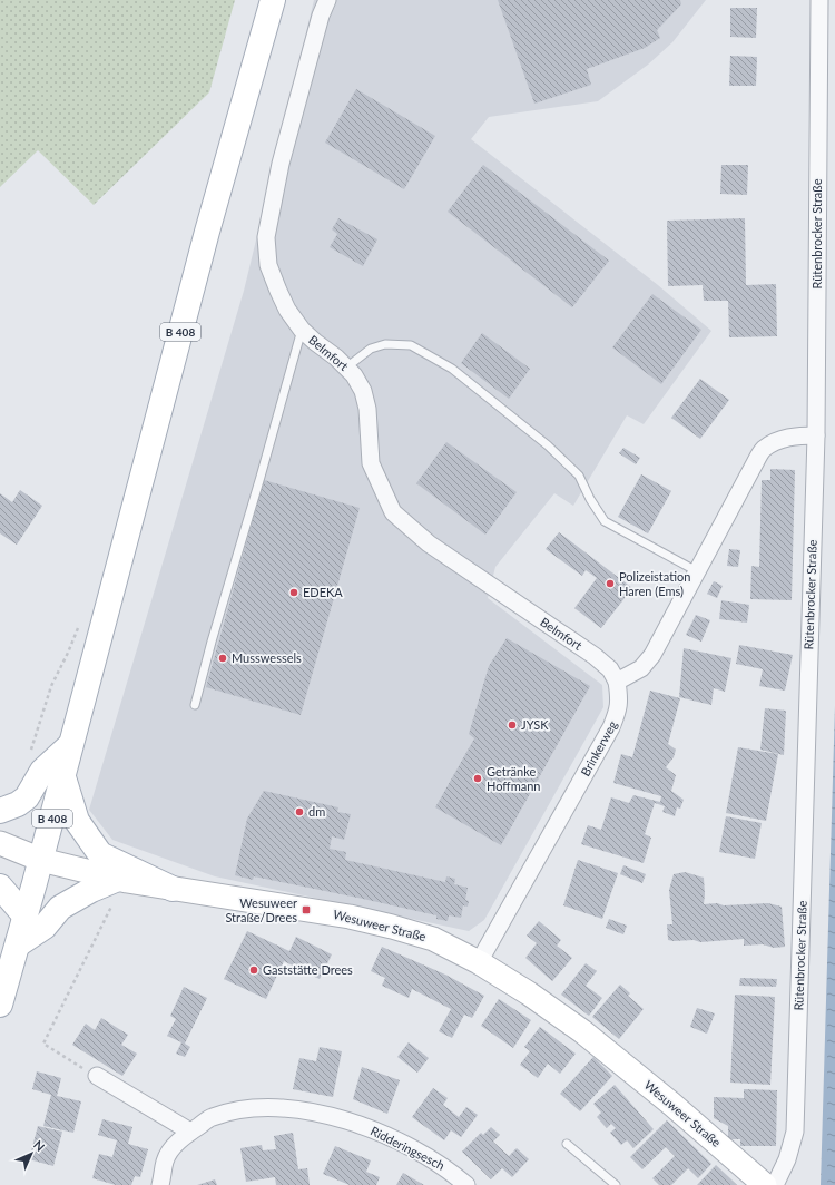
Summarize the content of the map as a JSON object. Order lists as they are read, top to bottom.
{
  "streets": {
    "main road": ["B 408", "Wesuweer Straße"],
    "street": [
      "Rütenbrocker Straße",
      "Belmfort",
      "Brinkerweg",
      "Ridderingsesch"
    ]
  },
  "crossings": [
    ["B 408", "Wesuweer Straße"],
    ["Belmfort", "Brinkerweg"],
    ["Brinkerweg", "Wesuweer Straße"]
  ],
  "places": {
    "other": [
      "Polizeistation Haren (Ems)",
      "EDEKA",
      "Musswessels",
      "JYSK",
      "Getränke Hoffmann",
      "dm",
      "Gaststätte Drees"
    ],
    "transit": ["Wesuweer Straße/Drees"]
  },
  "north": "top right"
}
